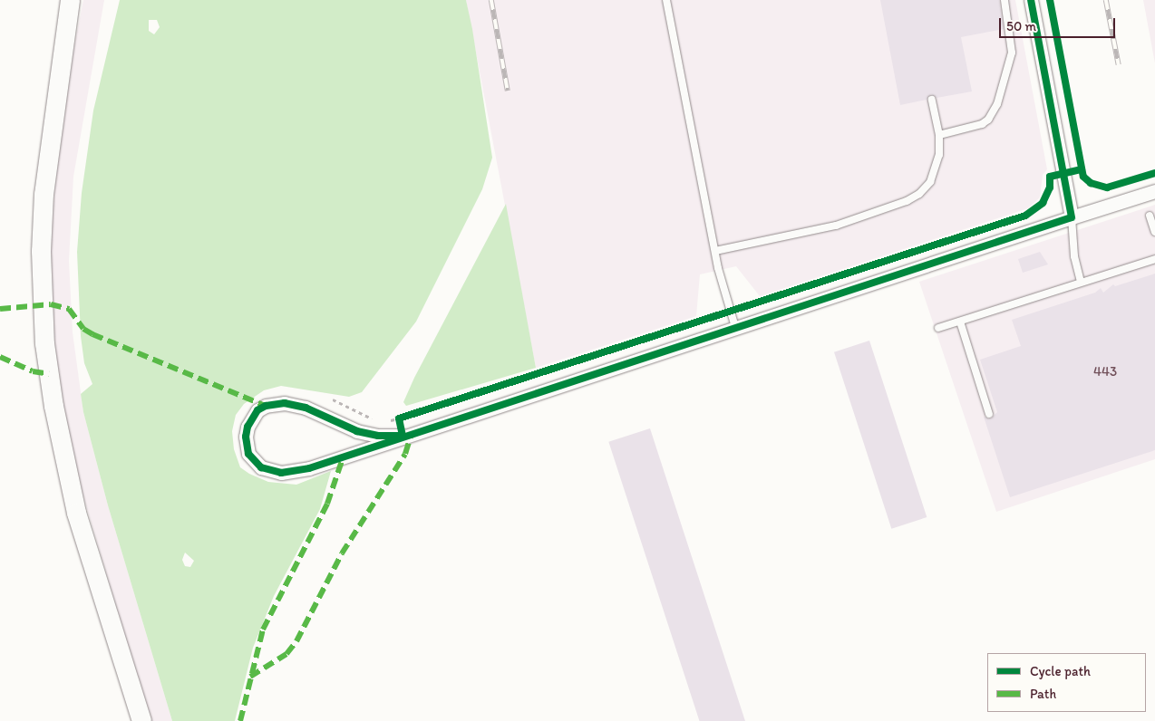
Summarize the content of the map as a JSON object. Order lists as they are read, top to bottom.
{
  "house_numbers": ["443"],
  "legend": ["Cycle path", "Path"],
  "scale_bar": "50 m"
}
